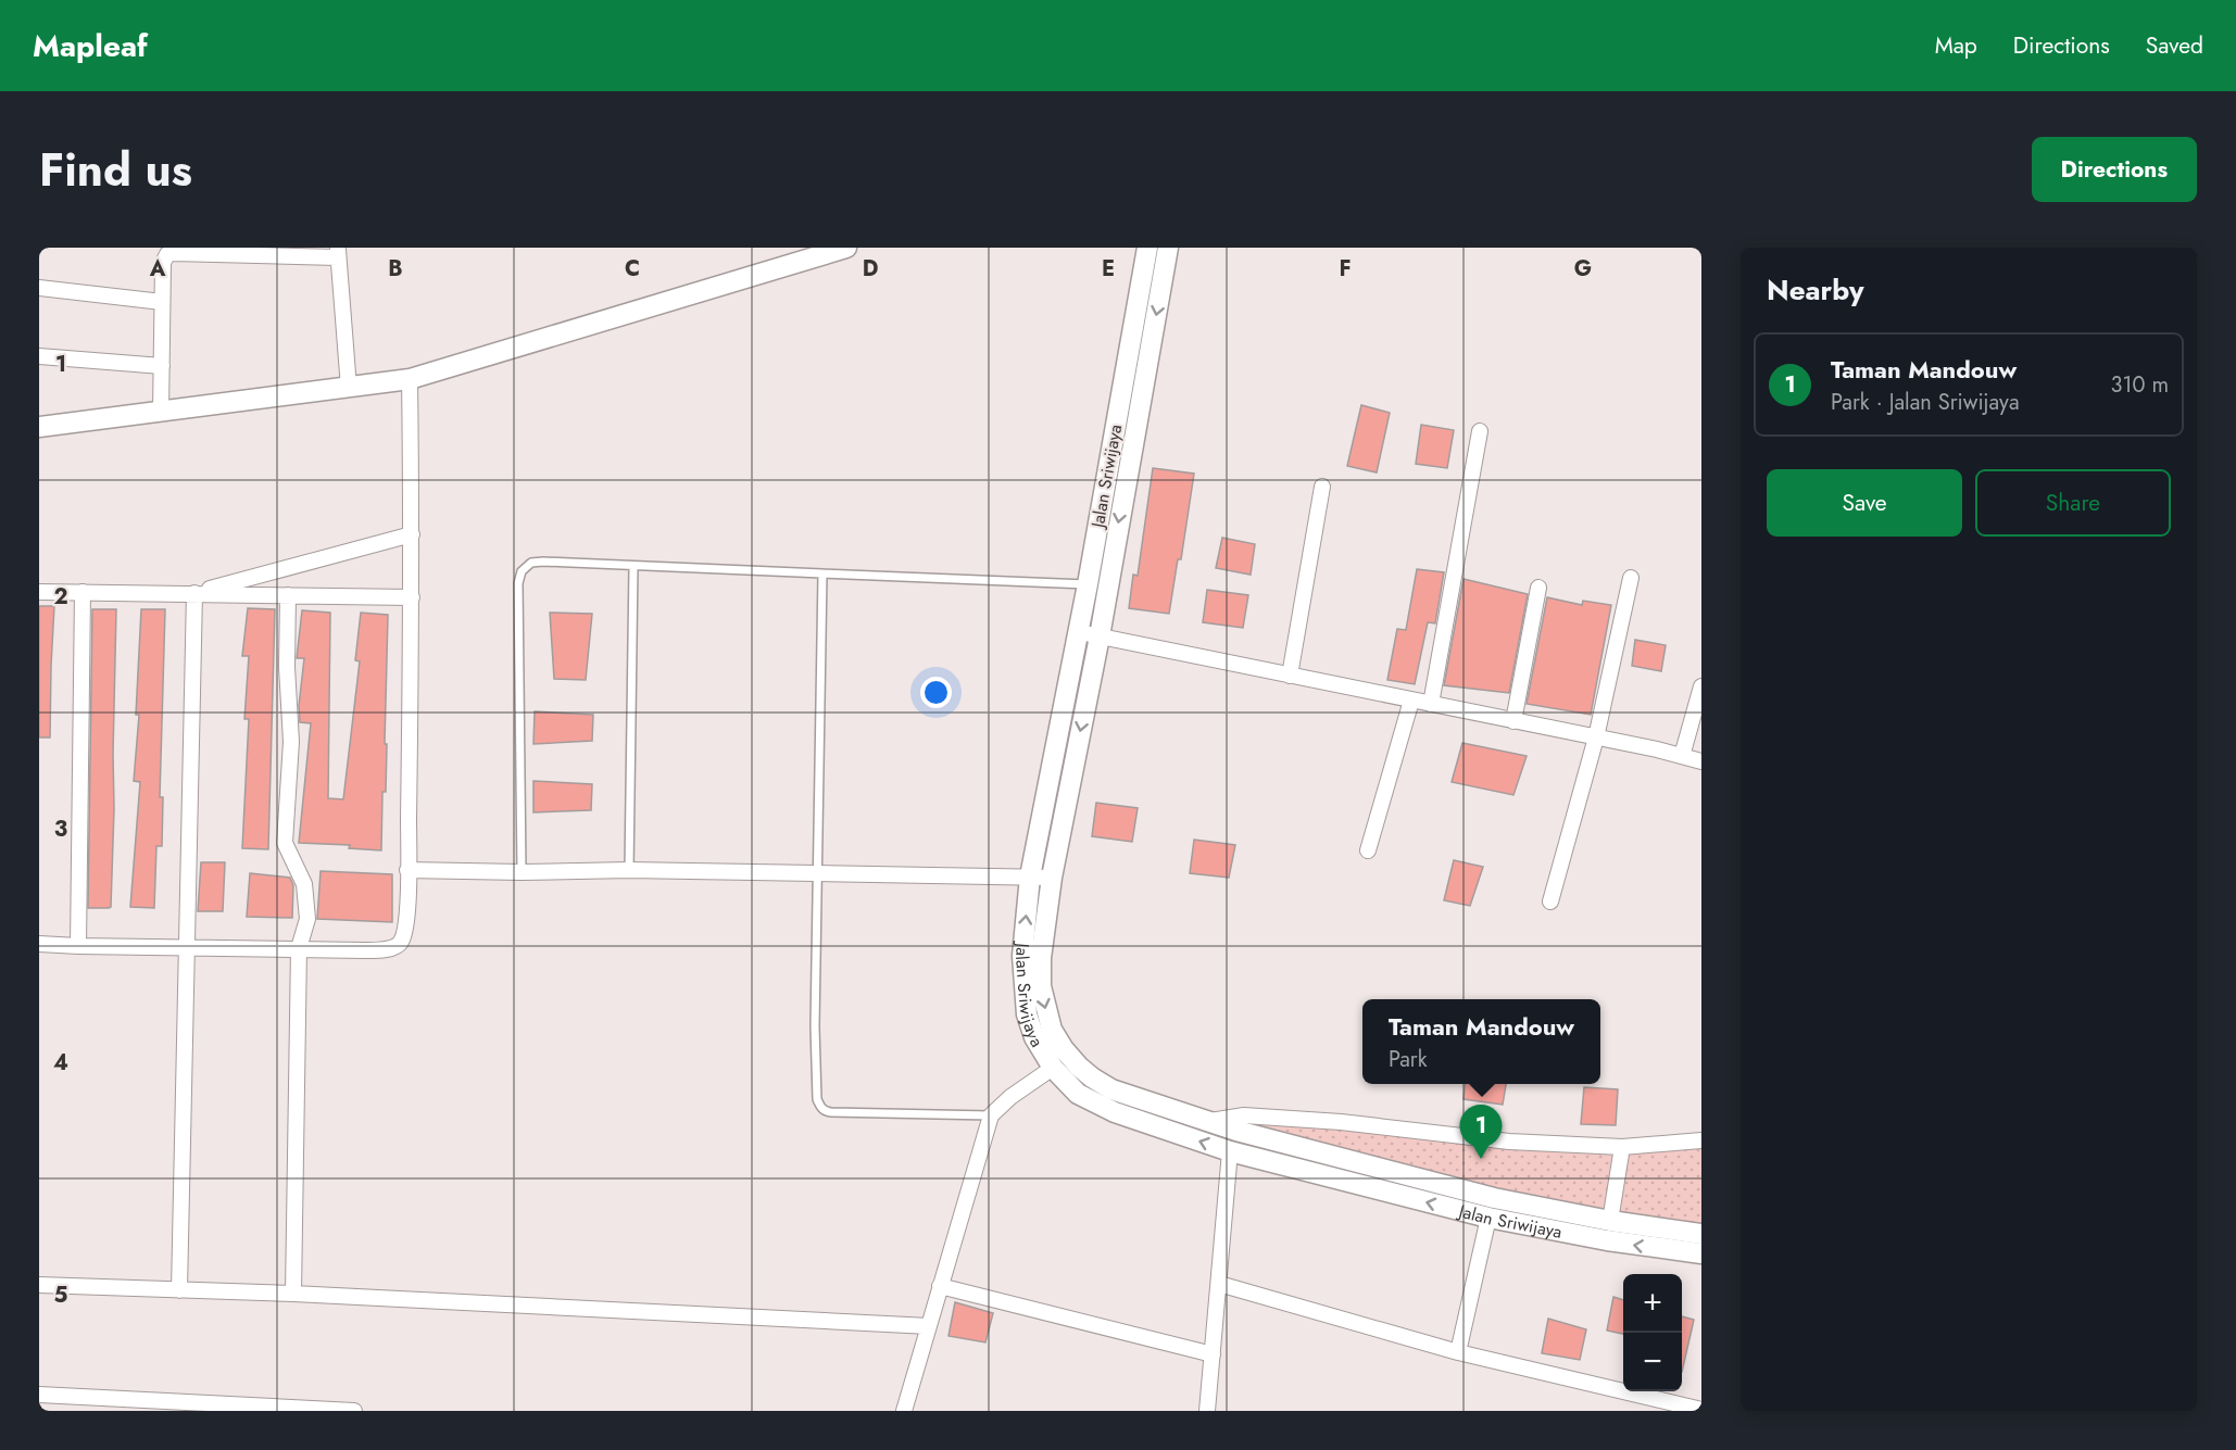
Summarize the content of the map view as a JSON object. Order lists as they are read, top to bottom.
{
  "streets": {
    "main road": ["Jalan Sriwijaya"]
  },
  "page": {
    "header": "Mapleaf",
    "nav": ["Map", "Directions", "Saved"],
    "title": "Find us",
    "buttons": [
      "Directions",
      ["Save", "Share"]
    ],
    "heading": "Nearby",
    "list": [
      {
        "mark": "1",
        "name": "Taman Mandouw",
        "note": "Park · Jalan Sriwijaya",
        "value": "310 m"
      }
    ],
    "popup": ["Taman Mandouw", "Park"],
    "pins": "1",
    "map_buttons": ["+", "−"]
  },
  "grid": {
    "columns": [
      "A",
      "B",
      "C",
      "D",
      "E",
      "F",
      "G"
    ],
    "rows": [
      "1",
      "2",
      "3",
      "4",
      "5"
    ]
  }
}
